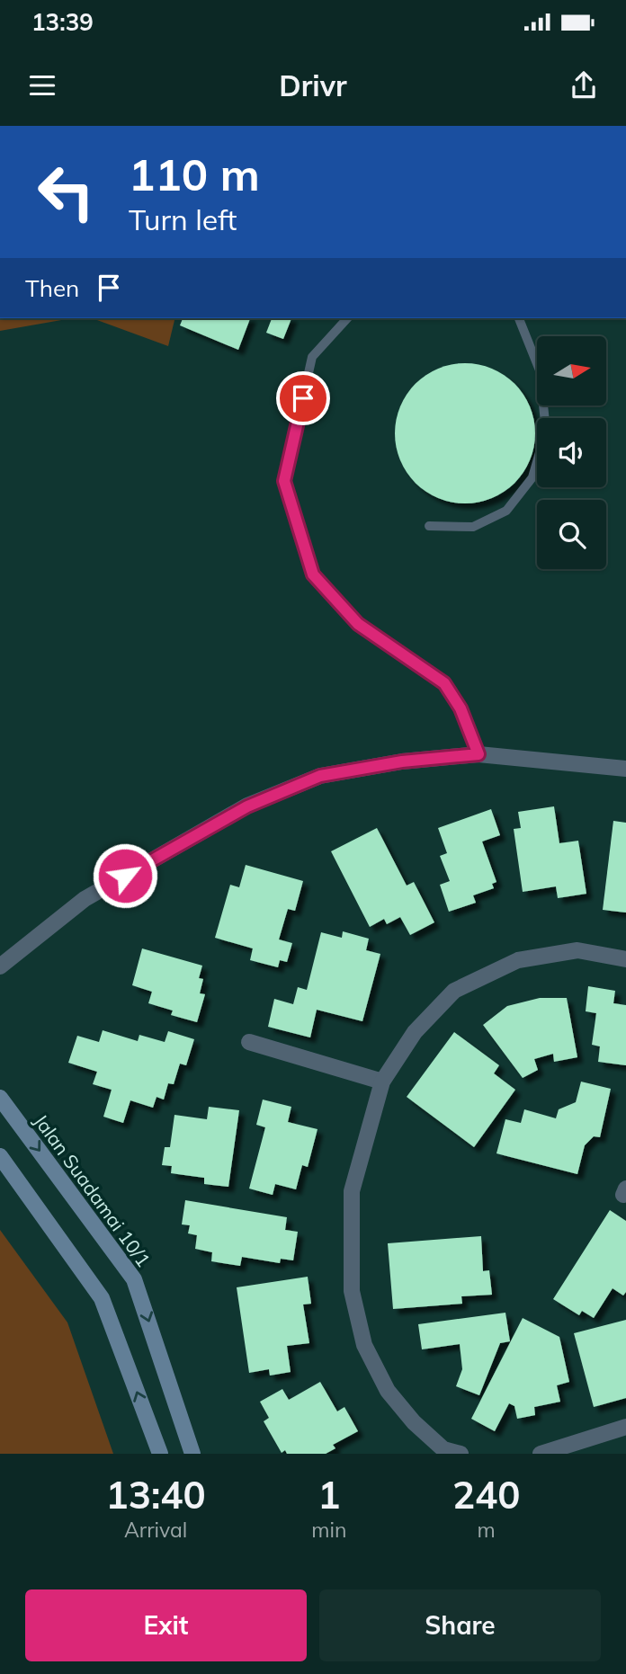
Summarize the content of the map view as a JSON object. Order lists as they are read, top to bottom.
{
  "streets": {
    "street": ["Jalan Suadamai 10/1"]
  },
  "north": "right",
  "page": {
    "status": "13:39",
    "header": "Drivr",
    "turn": ["110 m", "Turn left"],
    "then": "Then",
    "eta": [
      "13:40",
      "Arrival",
      "1",
      "min",
      "240",
      "m"
    ],
    "buttons": ["Exit", "Share"]
  }
}
